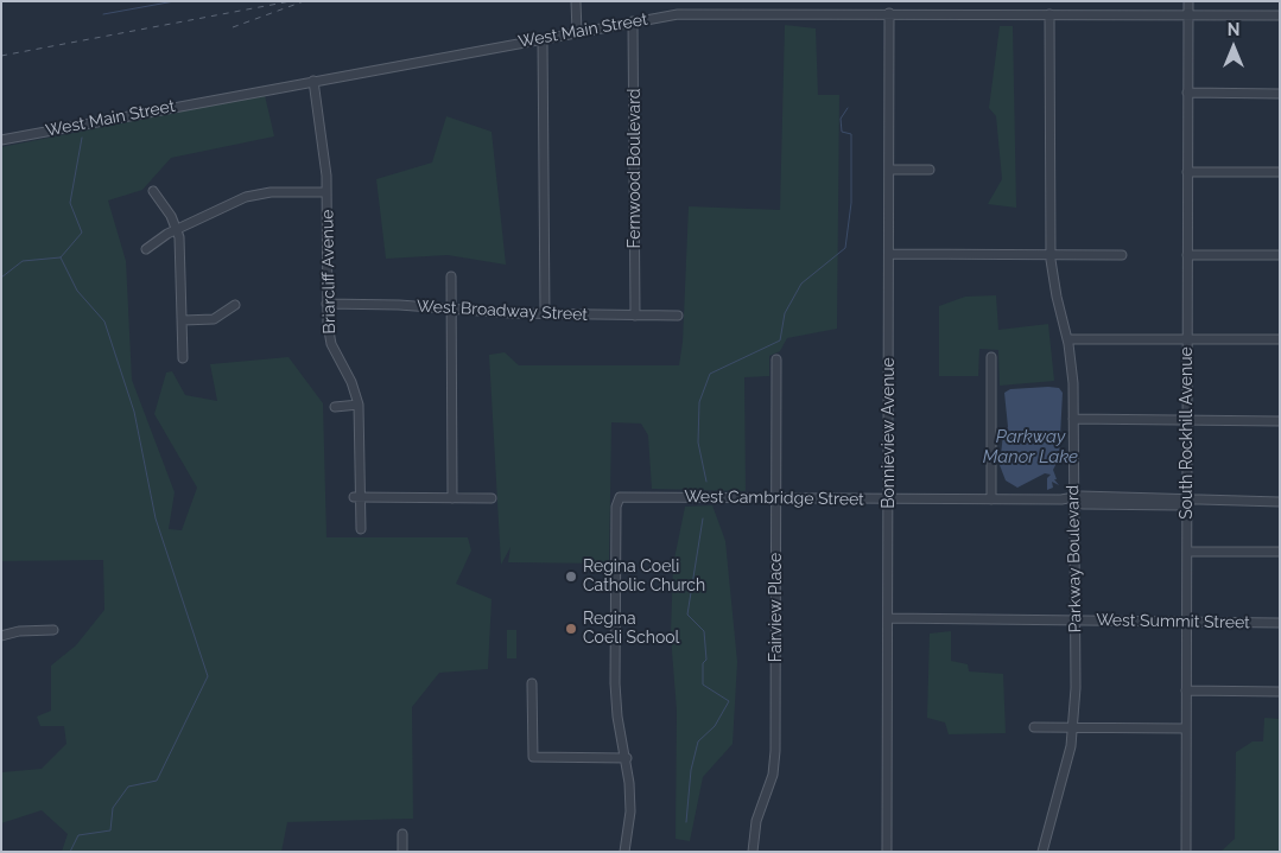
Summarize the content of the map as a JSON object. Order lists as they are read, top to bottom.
{
  "streets": {
    "street": [
      "West Main Street",
      "Fernwood Boulevard",
      "Briarcliff Avenue",
      "West Broadway Street",
      "Bonnieview Avenue",
      "South Rockhill Avenue",
      "West Cambridge Street",
      "Parkway Boulevard",
      "Fairview Place",
      "West Summit Street"
    ]
  },
  "crossings": [
    ["West Main Street", "Fernwood Boulevard"],
    ["West Main Street", "Briarcliff Avenue"],
    ["West Main Street", "Bonnieview Avenue"],
    ["West Main Street", "South Rockhill Avenue"],
    ["West Main Street", "Parkway Boulevard"],
    ["Fernwood Boulevard", "West Broadway Street"],
    ["Briarcliff Avenue", "West Broadway Street"],
    ["Bonnieview Avenue", "West Cambridge Street"],
    ["Bonnieview Avenue", "West Summit Street"],
    ["South Rockhill Avenue", "West Cambridge Street"],
    ["South Rockhill Avenue", "West Summit Street"],
    ["West Cambridge Street", "Parkway Boulevard"],
    ["West Cambridge Street", "Fairview Place"],
    ["Parkway Boulevard", "West Summit Street"]
  ],
  "water": ["Parkway Manor Lake"],
  "places": ["Regina Coeli Catholic Church", "Regina Coeli School"],
  "north": "top"
}
